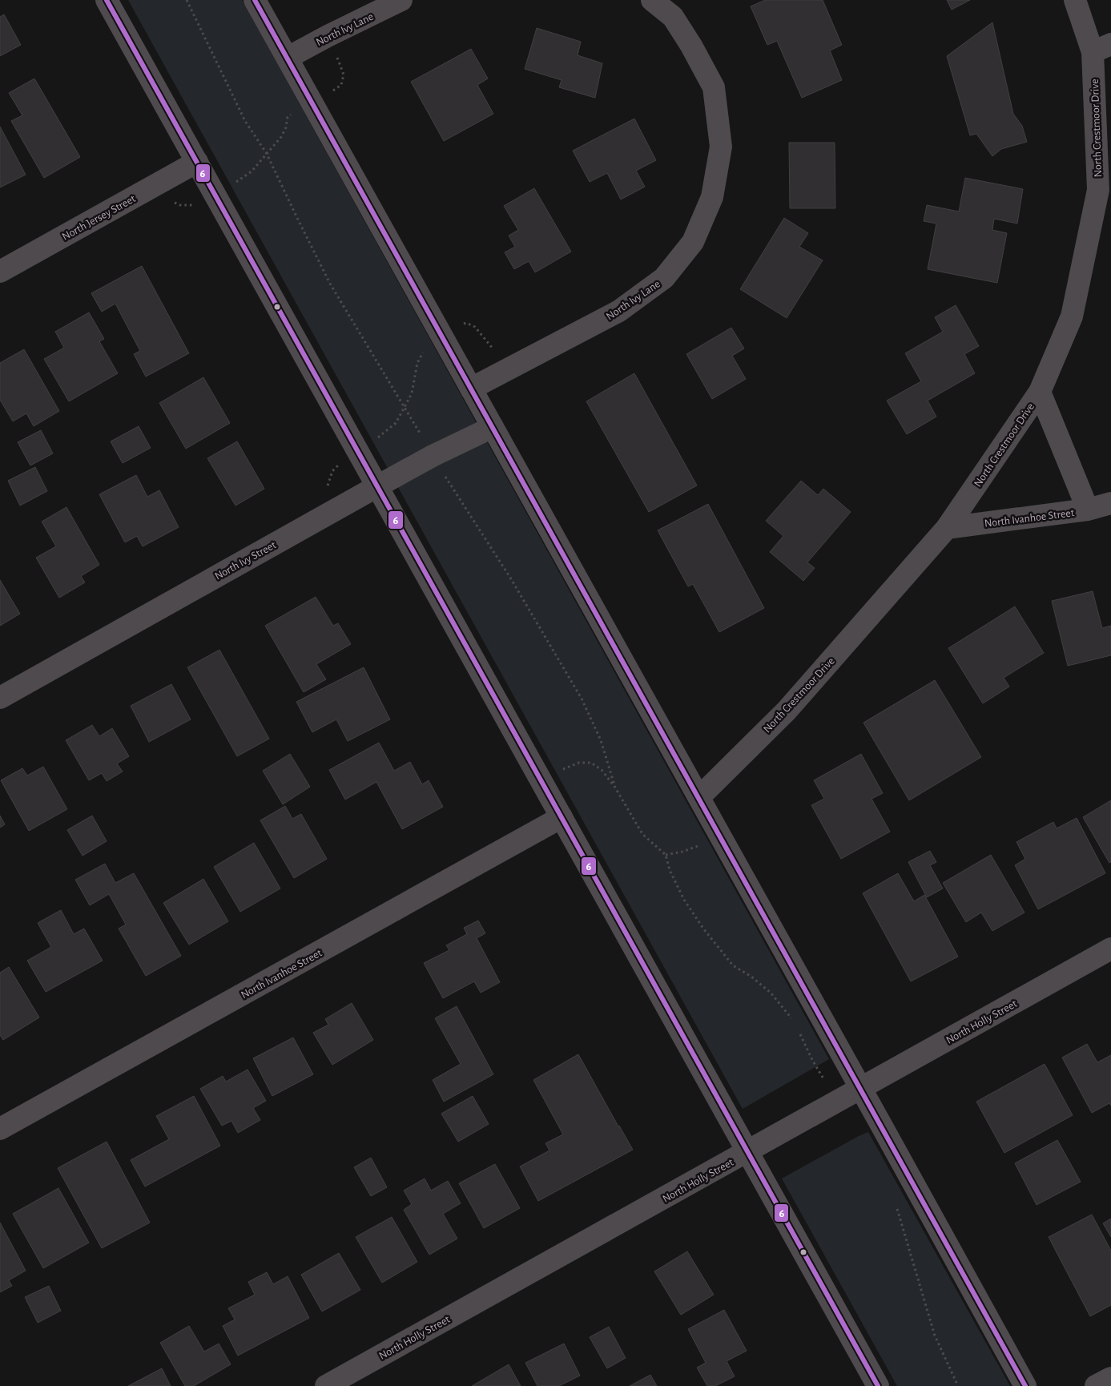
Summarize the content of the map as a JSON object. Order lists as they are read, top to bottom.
{
  "streets": {
    "street": [
      "North Ivy Lane",
      "North Crestmoor Drive",
      "North Jersey Street",
      "North Ivanhoe Street",
      "North Ivy Street",
      "North Holly Street"
    ]
  },
  "crossings": [
    ["North Crestmoor Drive", "North Ivanhoe Street"]
  ],
  "lines": ["transit line 6"]
}
